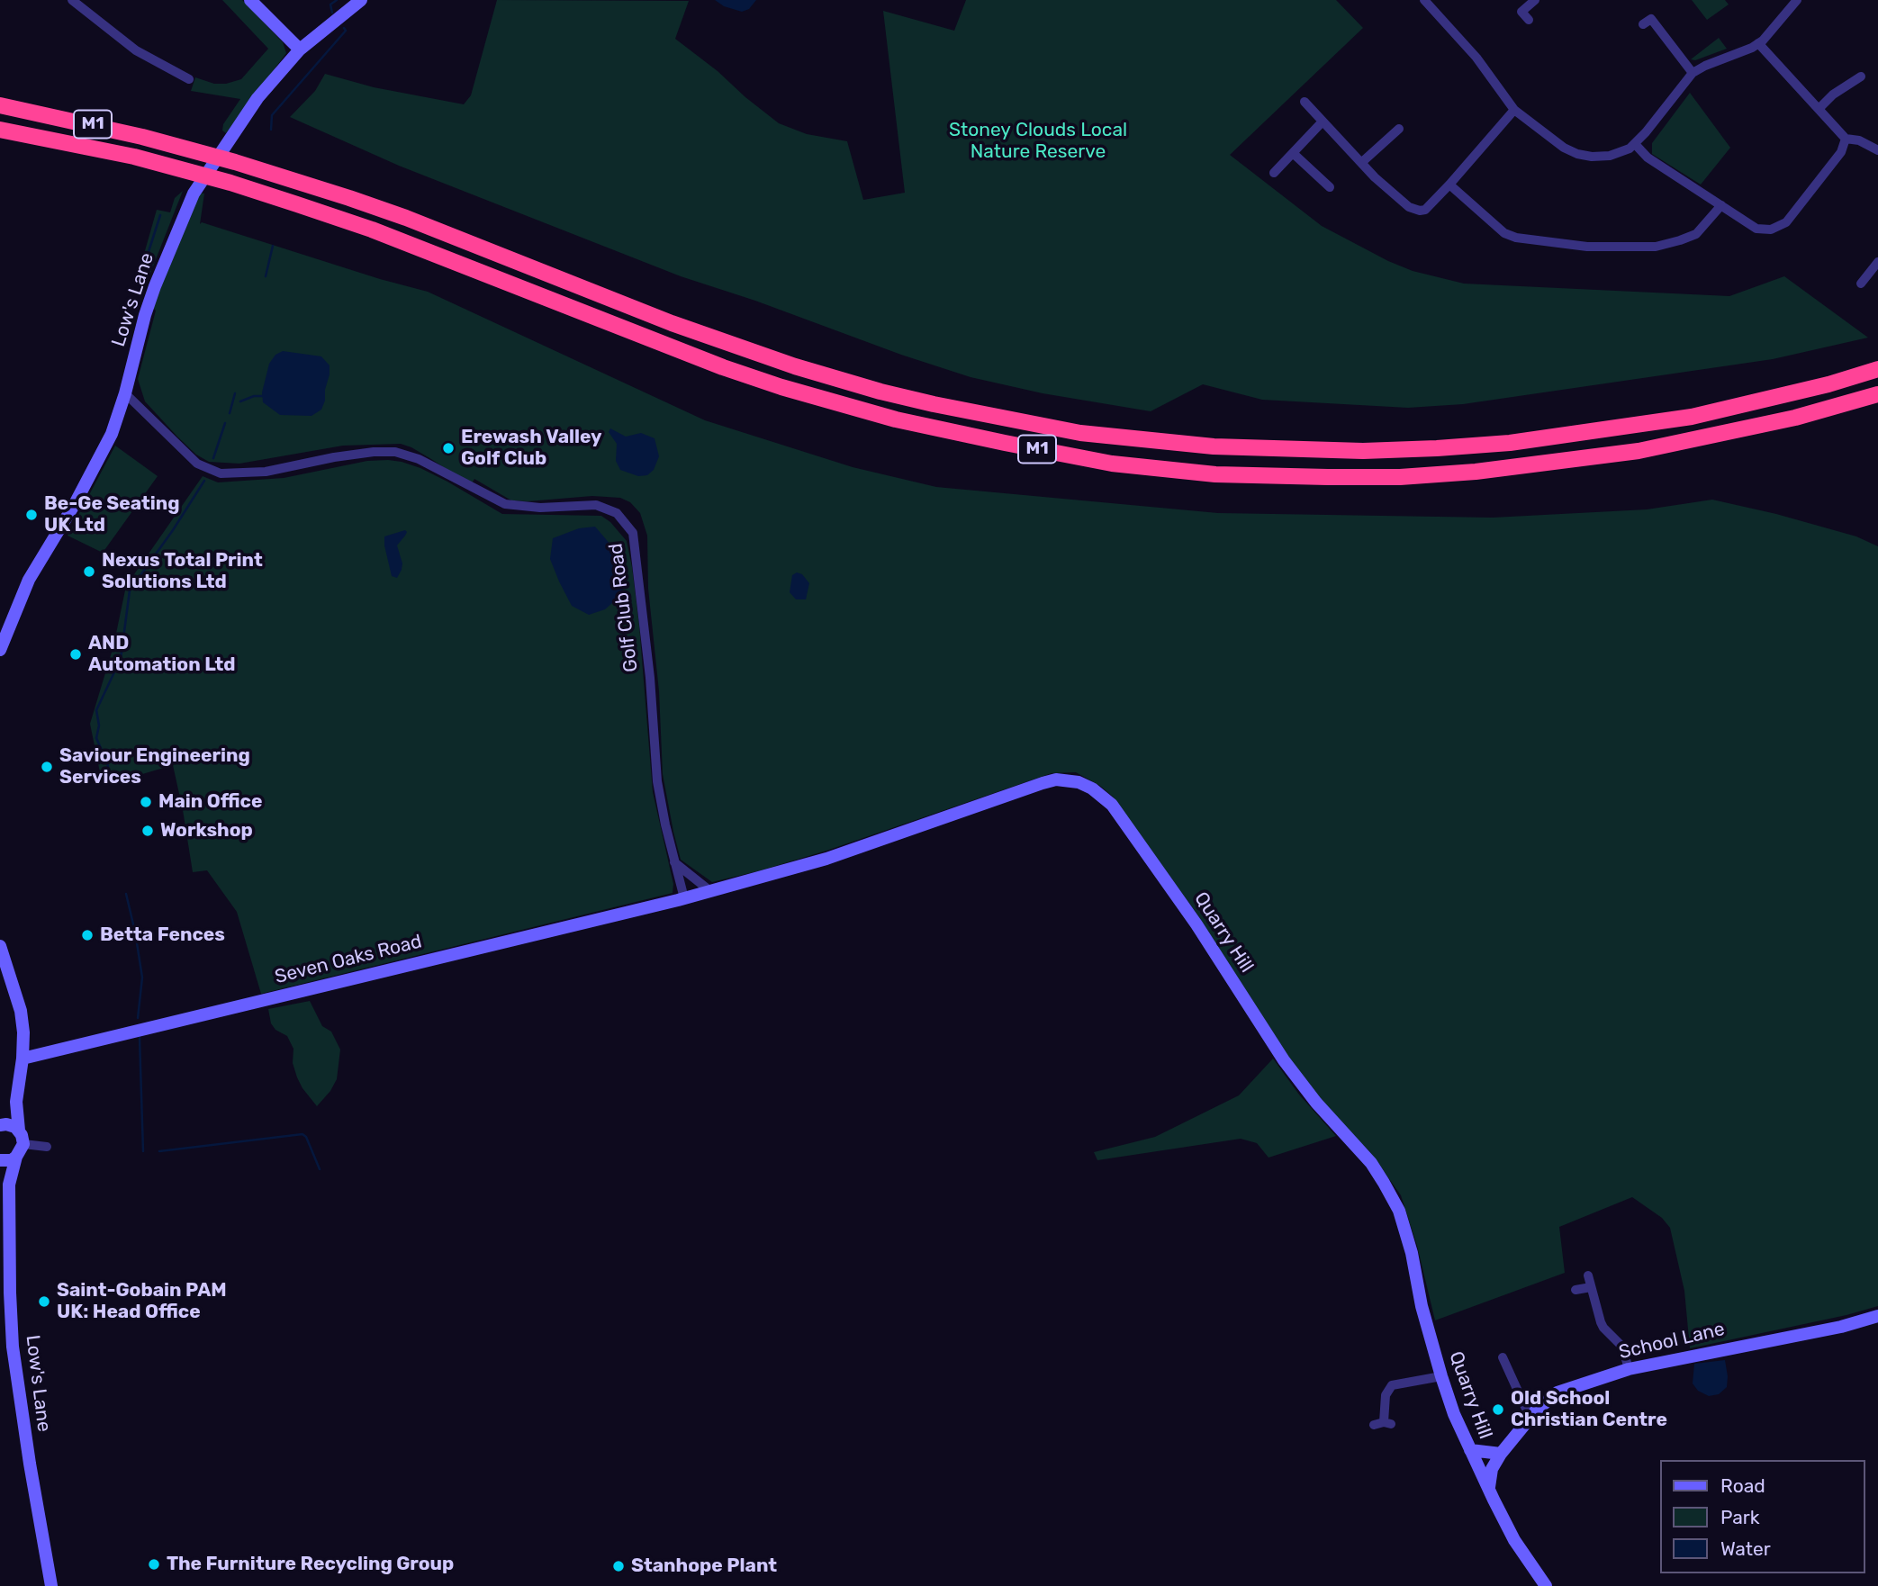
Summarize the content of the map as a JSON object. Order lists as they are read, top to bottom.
{
  "streets": {
    "highway": ["M1"],
    "street": [
      "Low's Lane",
      "Golf Club Road",
      "Quarry Hill",
      "Seven Oaks Road",
      "School Lane"
    ]
  },
  "crossings": [
    ["Low's Lane", "Golf Club Road"],
    ["Golf Club Road", "Quarry Hill"],
    ["Golf Club Road", "Seven Oaks Road"],
    ["Quarry Hill", "Seven Oaks Road"],
    ["Quarry Hill", "School Lane"]
  ],
  "parks": ["Stoney Clouds Local Nature Reserve"],
  "places": [
    "Erewash Valley Golf Club",
    "Be-Ge Seating UK Ltd",
    "Nexus Total Print Solutions Ltd",
    "AND Automation Ltd",
    "Saviour Engineering Services",
    "Main Office",
    "Workshop",
    "Betta Fences",
    "Saint-Gobain PAM UK: Head Office",
    "Old School Christian Centre",
    "The Furniture Recycling Group",
    "Stanhope Plant"
  ],
  "legend": ["Road", "Park", "Water"]
}
